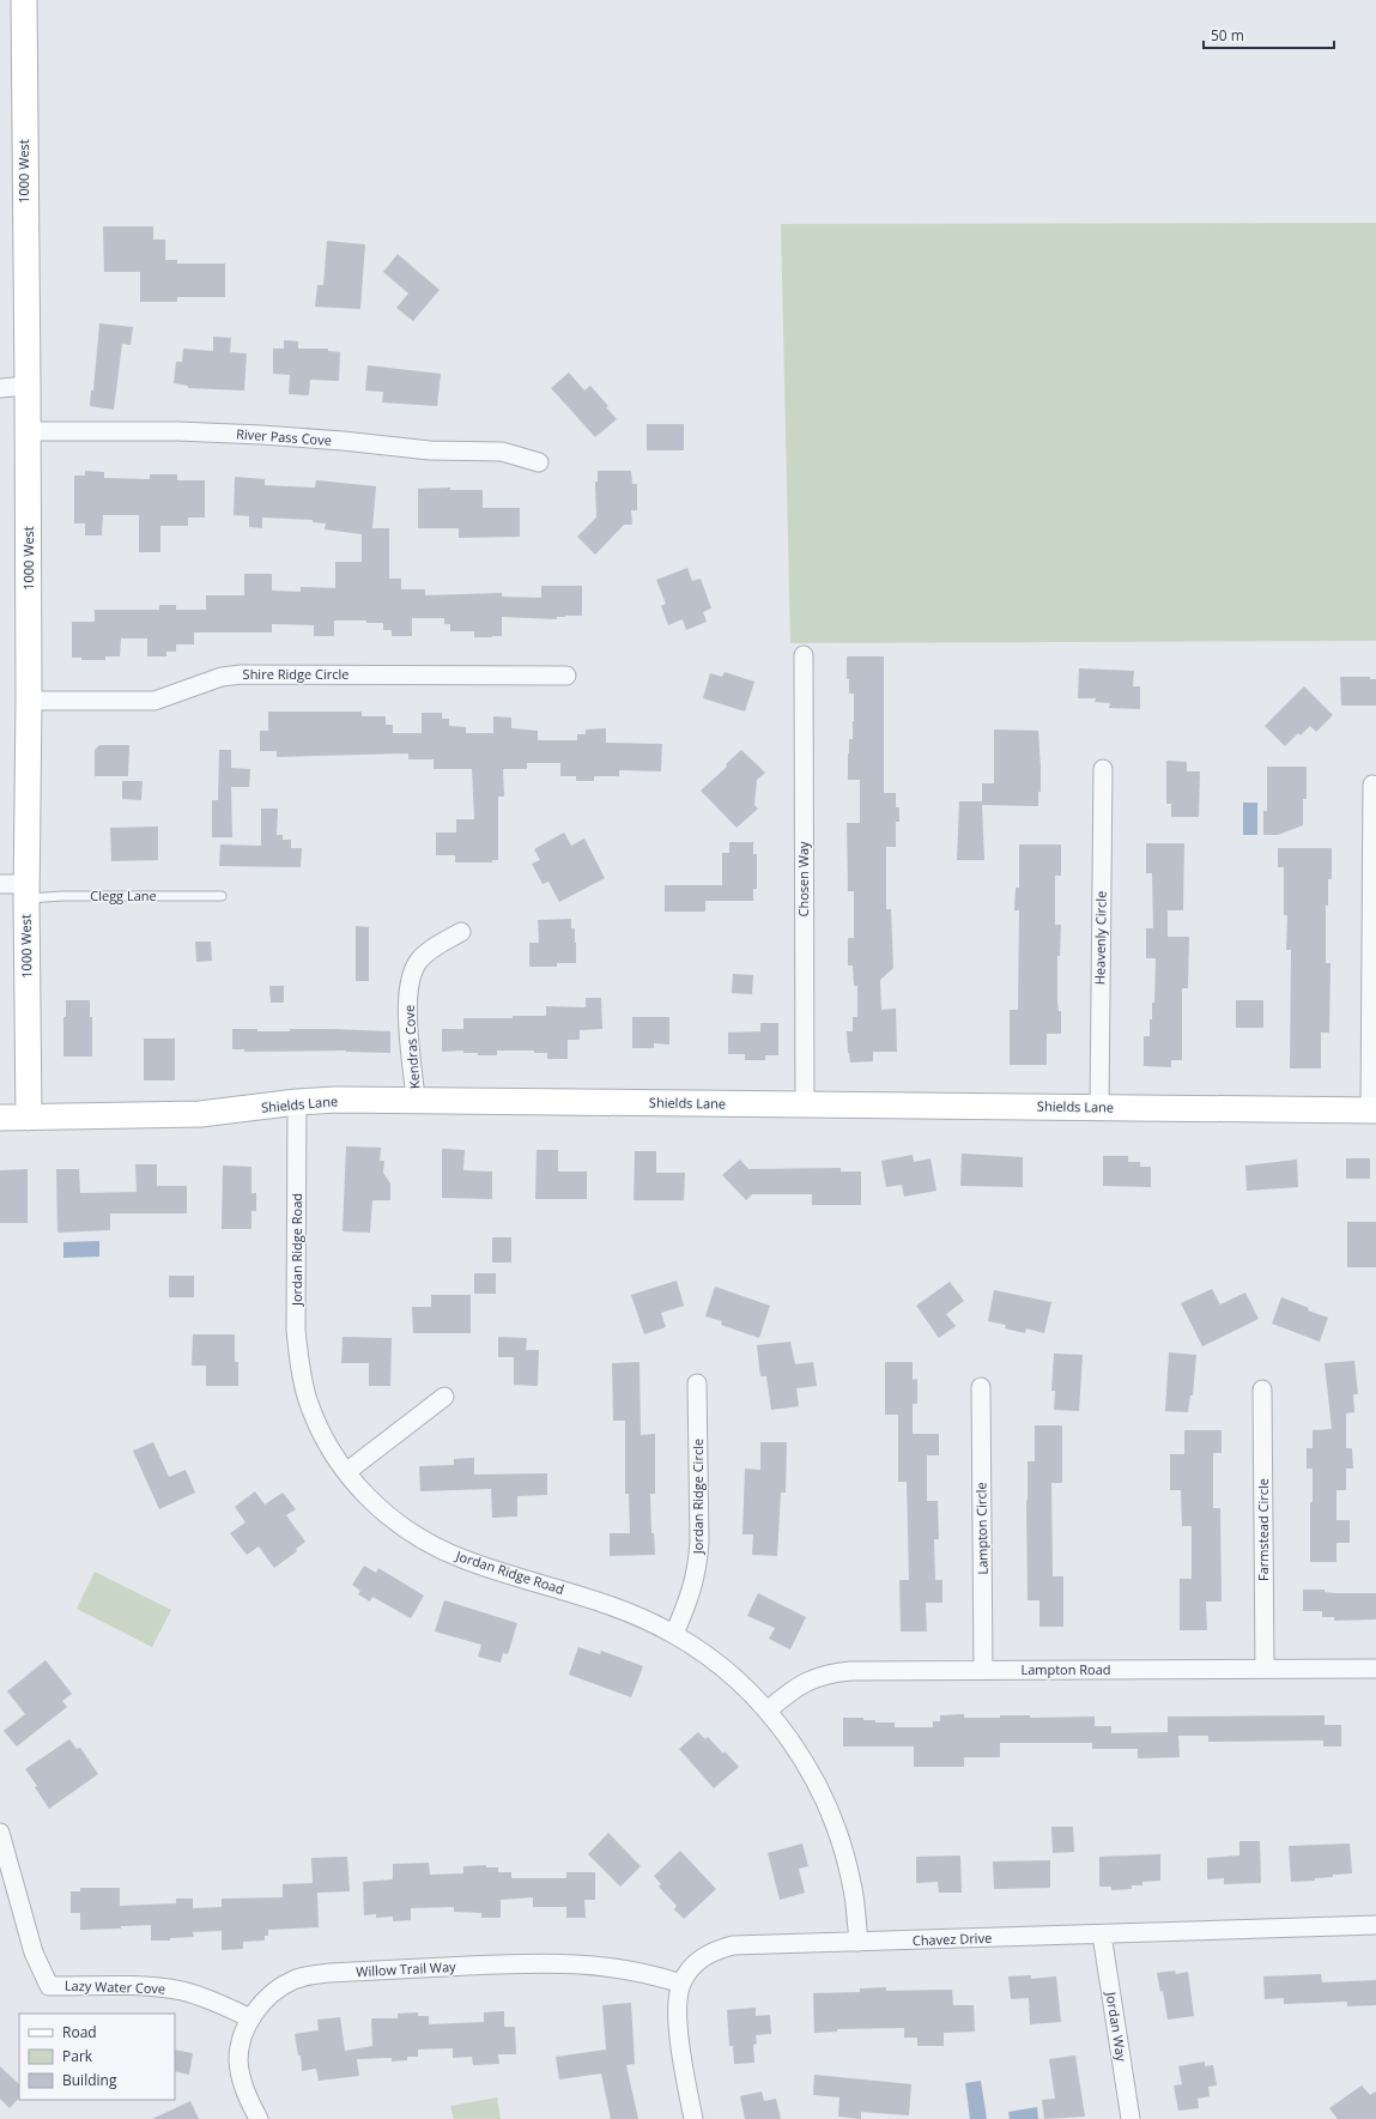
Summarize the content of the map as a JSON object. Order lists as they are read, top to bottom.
{
  "streets": {
    "main road": ["1000 West", "Shields Lane"],
    "street": [
      "River Pass Cove",
      "Shire Ridge Circle",
      "Chosen Way",
      "Heavenly Circle",
      "Kendras Cove",
      "Jordan Ridge Road",
      "Jordan Ridge Circle",
      "Lampton Circle",
      "Farmstead Circle",
      "Lampton Road",
      "Chavez Drive",
      "Willow Trail Way",
      "Lazy Water Cove",
      "Jordan Way"
    ],
    "lane": ["Clegg Lane"]
  },
  "crossings": [
    ["1000 West", "River Pass Cove"],
    ["1000 West", "Shire Ridge Circle"],
    ["1000 West", "Clegg Lane"],
    ["1000 West", "Shields Lane"],
    ["Chosen Way", "Shields Lane"],
    ["Heavenly Circle", "Shields Lane"],
    ["Kendras Cove", "Shields Lane"],
    ["Shields Lane", "Jordan Ridge Road"],
    ["Jordan Ridge Road", "Jordan Ridge Circle"],
    ["Jordan Ridge Road", "Lampton Road"],
    ["Jordan Ridge Road", "Chavez Drive"],
    ["Lampton Circle", "Lampton Road"],
    ["Farmstead Circle", "Lampton Road"],
    ["Chavez Drive", "Willow Trail Way"],
    ["Chavez Drive", "Jordan Way"],
    ["Willow Trail Way", "Lazy Water Cove"]
  ],
  "legend": ["Road", "Park", "Building"],
  "scale_bar": "50 m"
}
